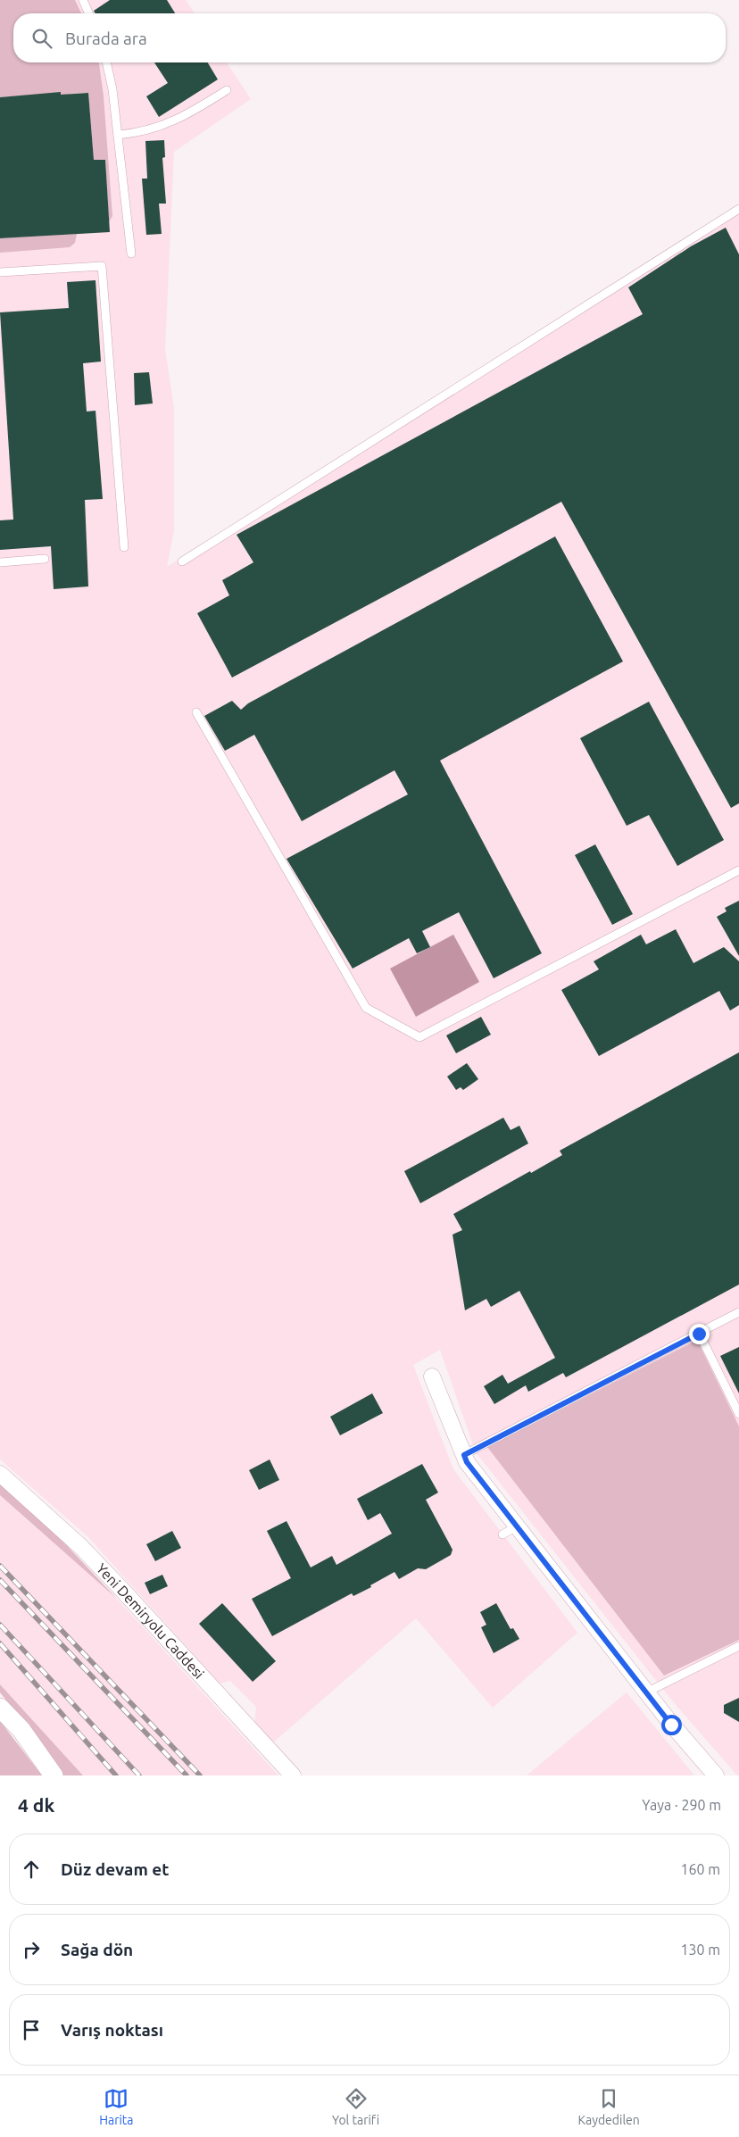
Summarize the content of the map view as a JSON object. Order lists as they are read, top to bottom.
{
  "streets": {
    "street": ["Yeni Demiryolu Caddesi"]
  },
  "page": {
    "search": "Burada ara",
    "heading": ["4 dk", "Yaya · 290 m"],
    "list": [
      ["Düz devam et", "160 m"],
      ["Sağa dön", "130 m"],
      "Varış noktası"
    ],
    "nav": ["Harita", "Yol tarifi", "Kaydedilen"]
  }
}
